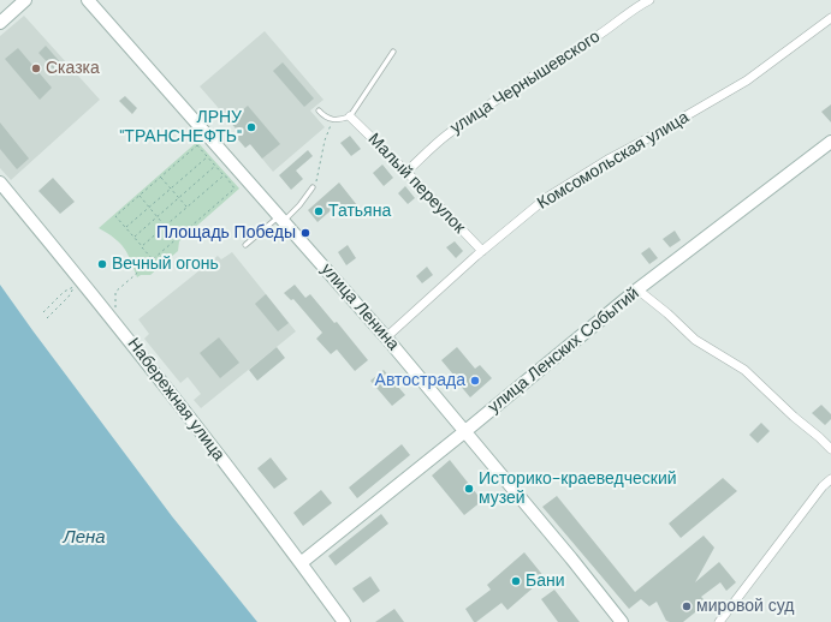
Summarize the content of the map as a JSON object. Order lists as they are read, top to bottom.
{
  "streets": {
    "street": [
      "улица Чернышевского",
      "Комсомольская улица",
      "Малый переулок",
      "улица Ленина",
      "улица Ленских Событий",
      "Набережная улица"
    ]
  },
  "crossings": [
    ["улица Чернышевского", "Малый переулок"],
    ["Комсомольская улица", "Малый переулок"],
    ["Комсомольская улица", "улица Ленина"],
    ["улица Ленина", "улица Ленских Событий"],
    ["улица Ленских Событий", "Набережная улица"]
  ],
  "water": ["Лена"],
  "places": [
    "Сказка",
    "ЛРНУ \"ТРАНСНЕФТЬ\"",
    "Татьяна",
    "Площадь Победы",
    "Вечный огонь",
    "Автострада",
    "Историко-краеведческий музей",
    "Бани",
    "мировой суд"
  ]
}
